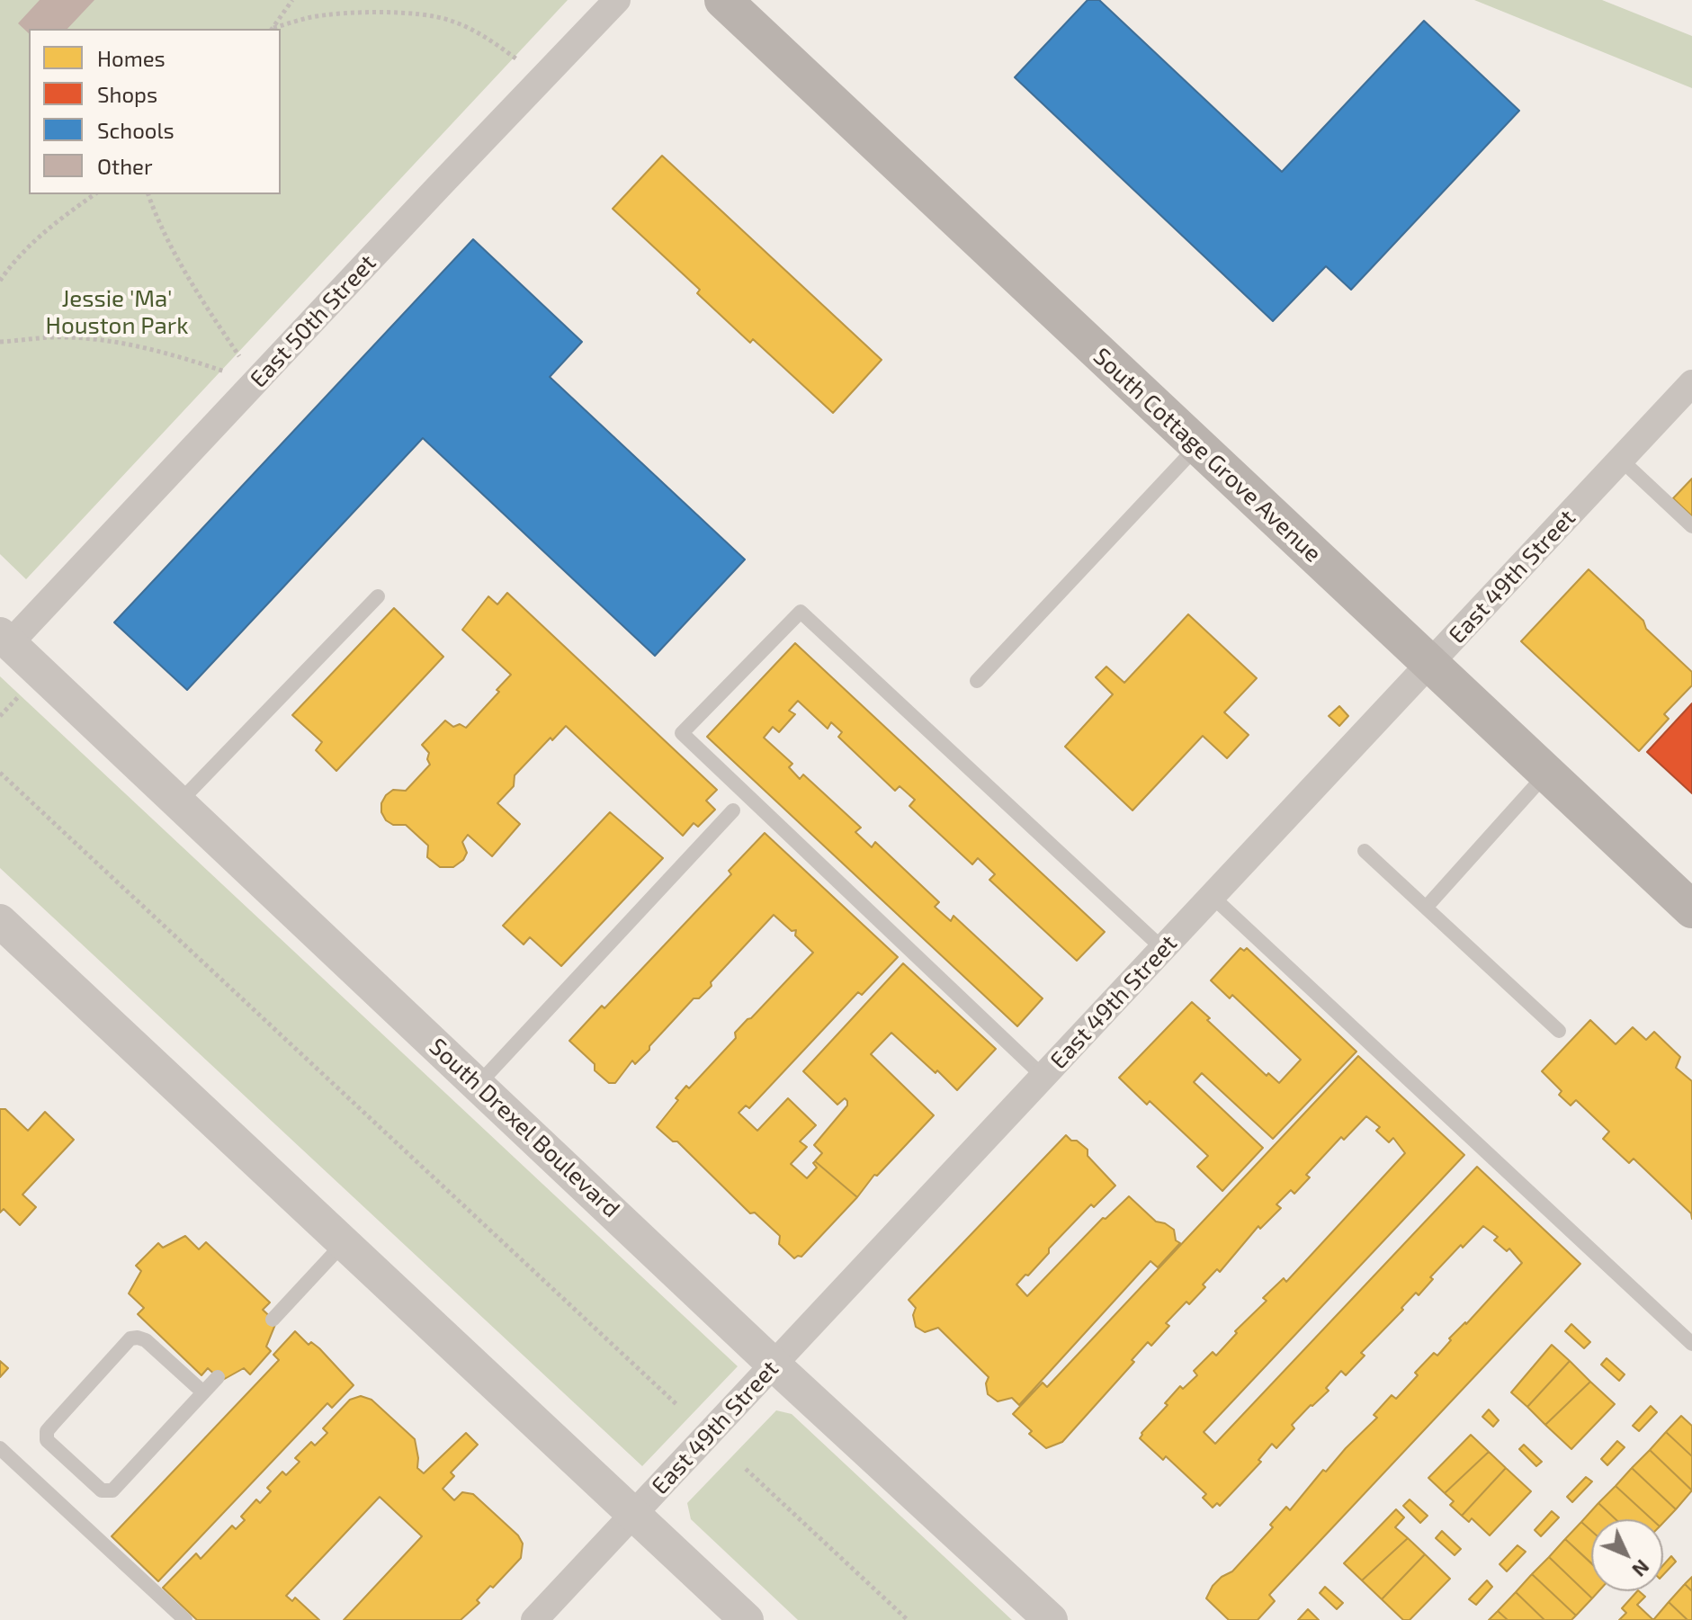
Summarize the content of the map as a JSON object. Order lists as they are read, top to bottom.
{
  "streets": {
    "main road": ["South Cottage Grove Avenue"],
    "street": ["East 50th Street", "East 49th Street", "South Drexel Boulevard"]
  },
  "crossings": [
    ["East 50th Street", "South Drexel Boulevard"],
    ["South Cottage Grove Avenue", "East 49th Street"],
    ["East 49th Street", "South Drexel Boulevard"]
  ],
  "parks": ["Jessie 'Ma' Houston Park"],
  "legend": [
    "Homes",
    "Shops",
    "Schools",
    "Other"
  ],
  "north": "bottom right"
}
